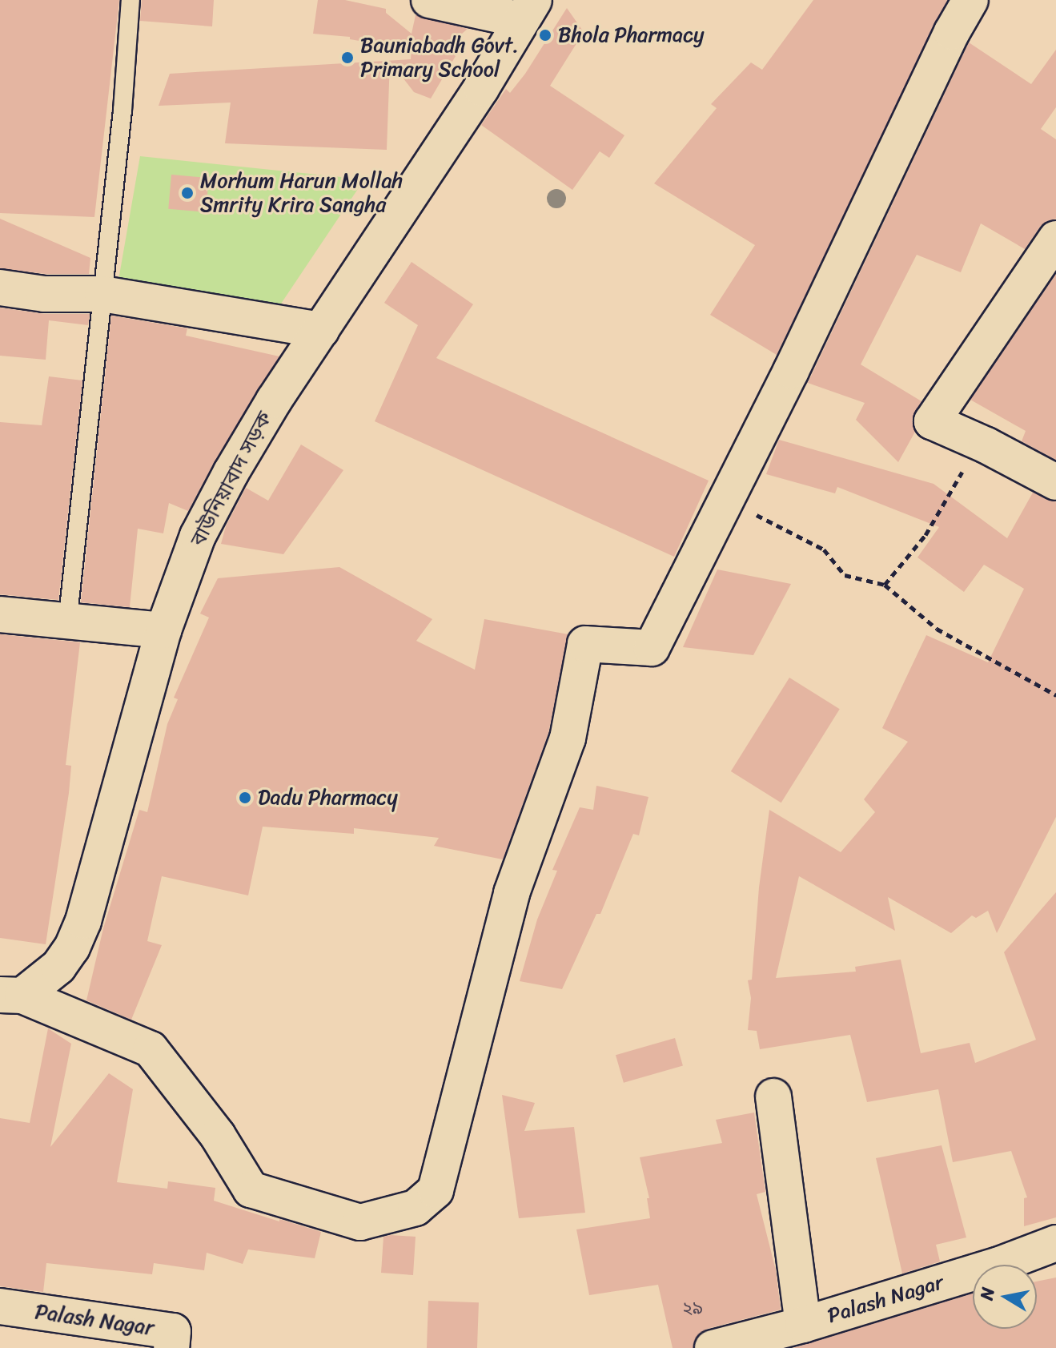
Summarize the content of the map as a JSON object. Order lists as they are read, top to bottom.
{
  "streets": {
    "street": ["বাউনিয়াবাদ সড়ক", "Palash Nagar"]
  },
  "places": [
    "Bhola Pharmacy",
    "Bauniabadh Govt. Primary School",
    "Morhum Harun Mollah Smrity Krira Sangha",
    "Dadu Pharmacy"
  ],
  "house_numbers": ["২৯"],
  "north": "left"
}
